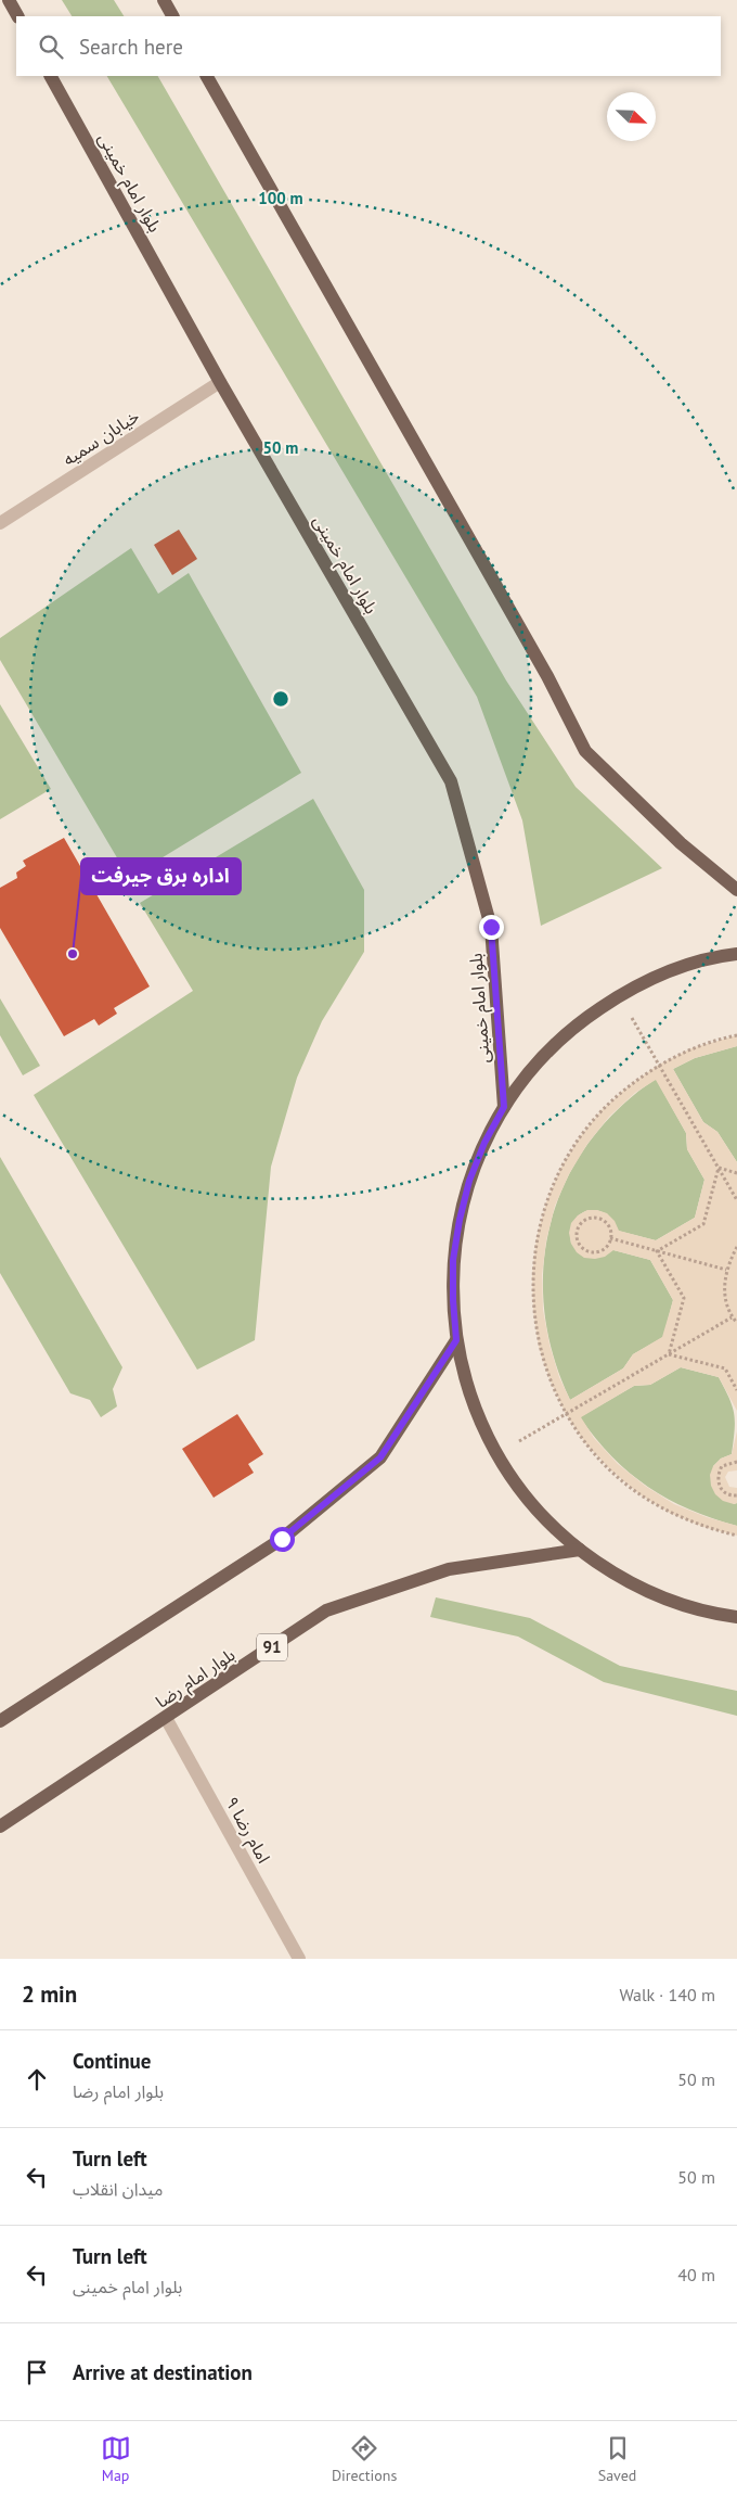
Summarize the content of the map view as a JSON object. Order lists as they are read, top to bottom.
{
  "streets": {
    "main road": ["بلوار امام خمینی", "91", "بلوار امام رضا"],
    "street": ["خیابان سمیه", "امام رضا ۹"]
  },
  "crossings": [
    ["بلوار امام خمینی", "خیابان سمیه"],
    ["بلوار امام رضا", "امام رضا ۹"]
  ],
  "places": ["اداره برق جیرفت"],
  "north": "bottom right",
  "page": {
    "search": "Search here",
    "heading": ["2 min", "Walk · 140 m"],
    "list": [
      ["Continue", "بلوار امام رضا", "50 m"],
      ["Turn left", "میدان انقلاب", "50 m"],
      ["Turn left", "بلوار امام خمینی", "40 m"],
      "Arrive at destination"
    ],
    "nav": ["Map", "Directions", "Saved"]
  },
  "rings": ["100 m", "50 m"]
}
